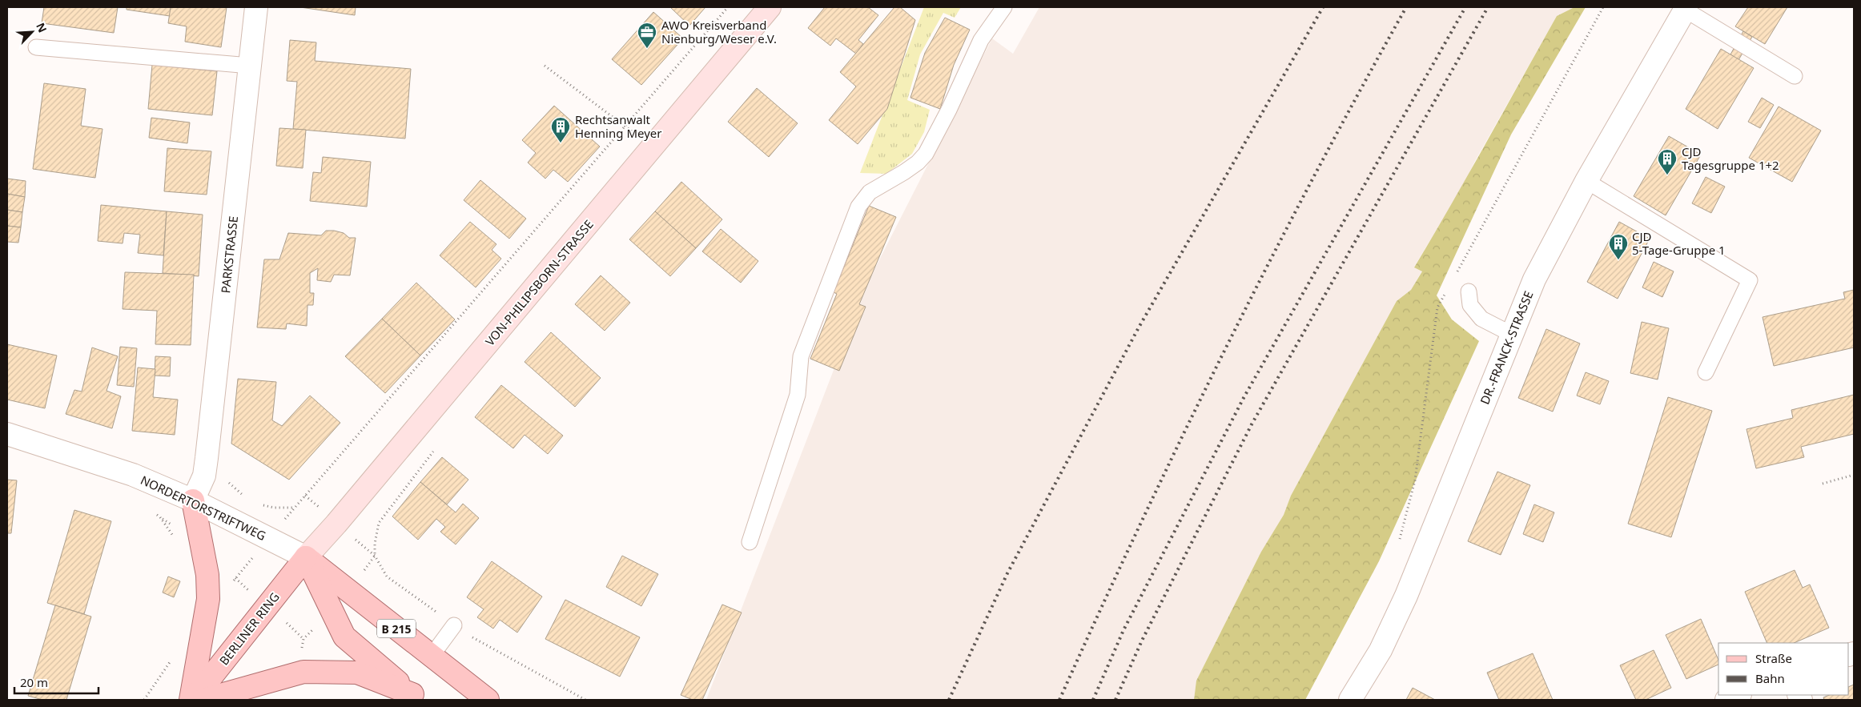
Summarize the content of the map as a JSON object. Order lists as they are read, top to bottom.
{
  "streets": {
    "main road": ["VON-PHILIPSBORN-STRASSE", "BERLINER RING", "B 215"],
    "street": ["PARKSTRASSE", "DR.-FRANCK-STRASSE", "NORDERTORSTRIFTWEG"]
  },
  "crossings": [
    ["PARKSTRASSE", "NORDERTORSTRIFTWEG"],
    ["VON-PHILIPSBORN-STRASSE", "NORDERTORSTRIFTWEG"],
    ["VON-PHILIPSBORN-STRASSE", "BERLINER RING"],
    ["VON-PHILIPSBORN-STRASSE", "B 215"],
    ["NORDERTORSTRIFTWEG", "BERLINER RING"],
    ["NORDERTORSTRIFTWEG", "B 215"],
    ["BERLINER RING", "B 215"]
  ],
  "places": {
    "office": ["AWO Kreisverband Nienburg/Weser e.V."],
    "building": ["Rechtsanwalt Henning Meyer", "CJD Tagesgruppe 1+2", "CJD 5-Tage-Gruppe 1"]
  },
  "legend": ["Straße", "Bahn"],
  "scale_bar": "20 m",
  "north": "top right"
}
